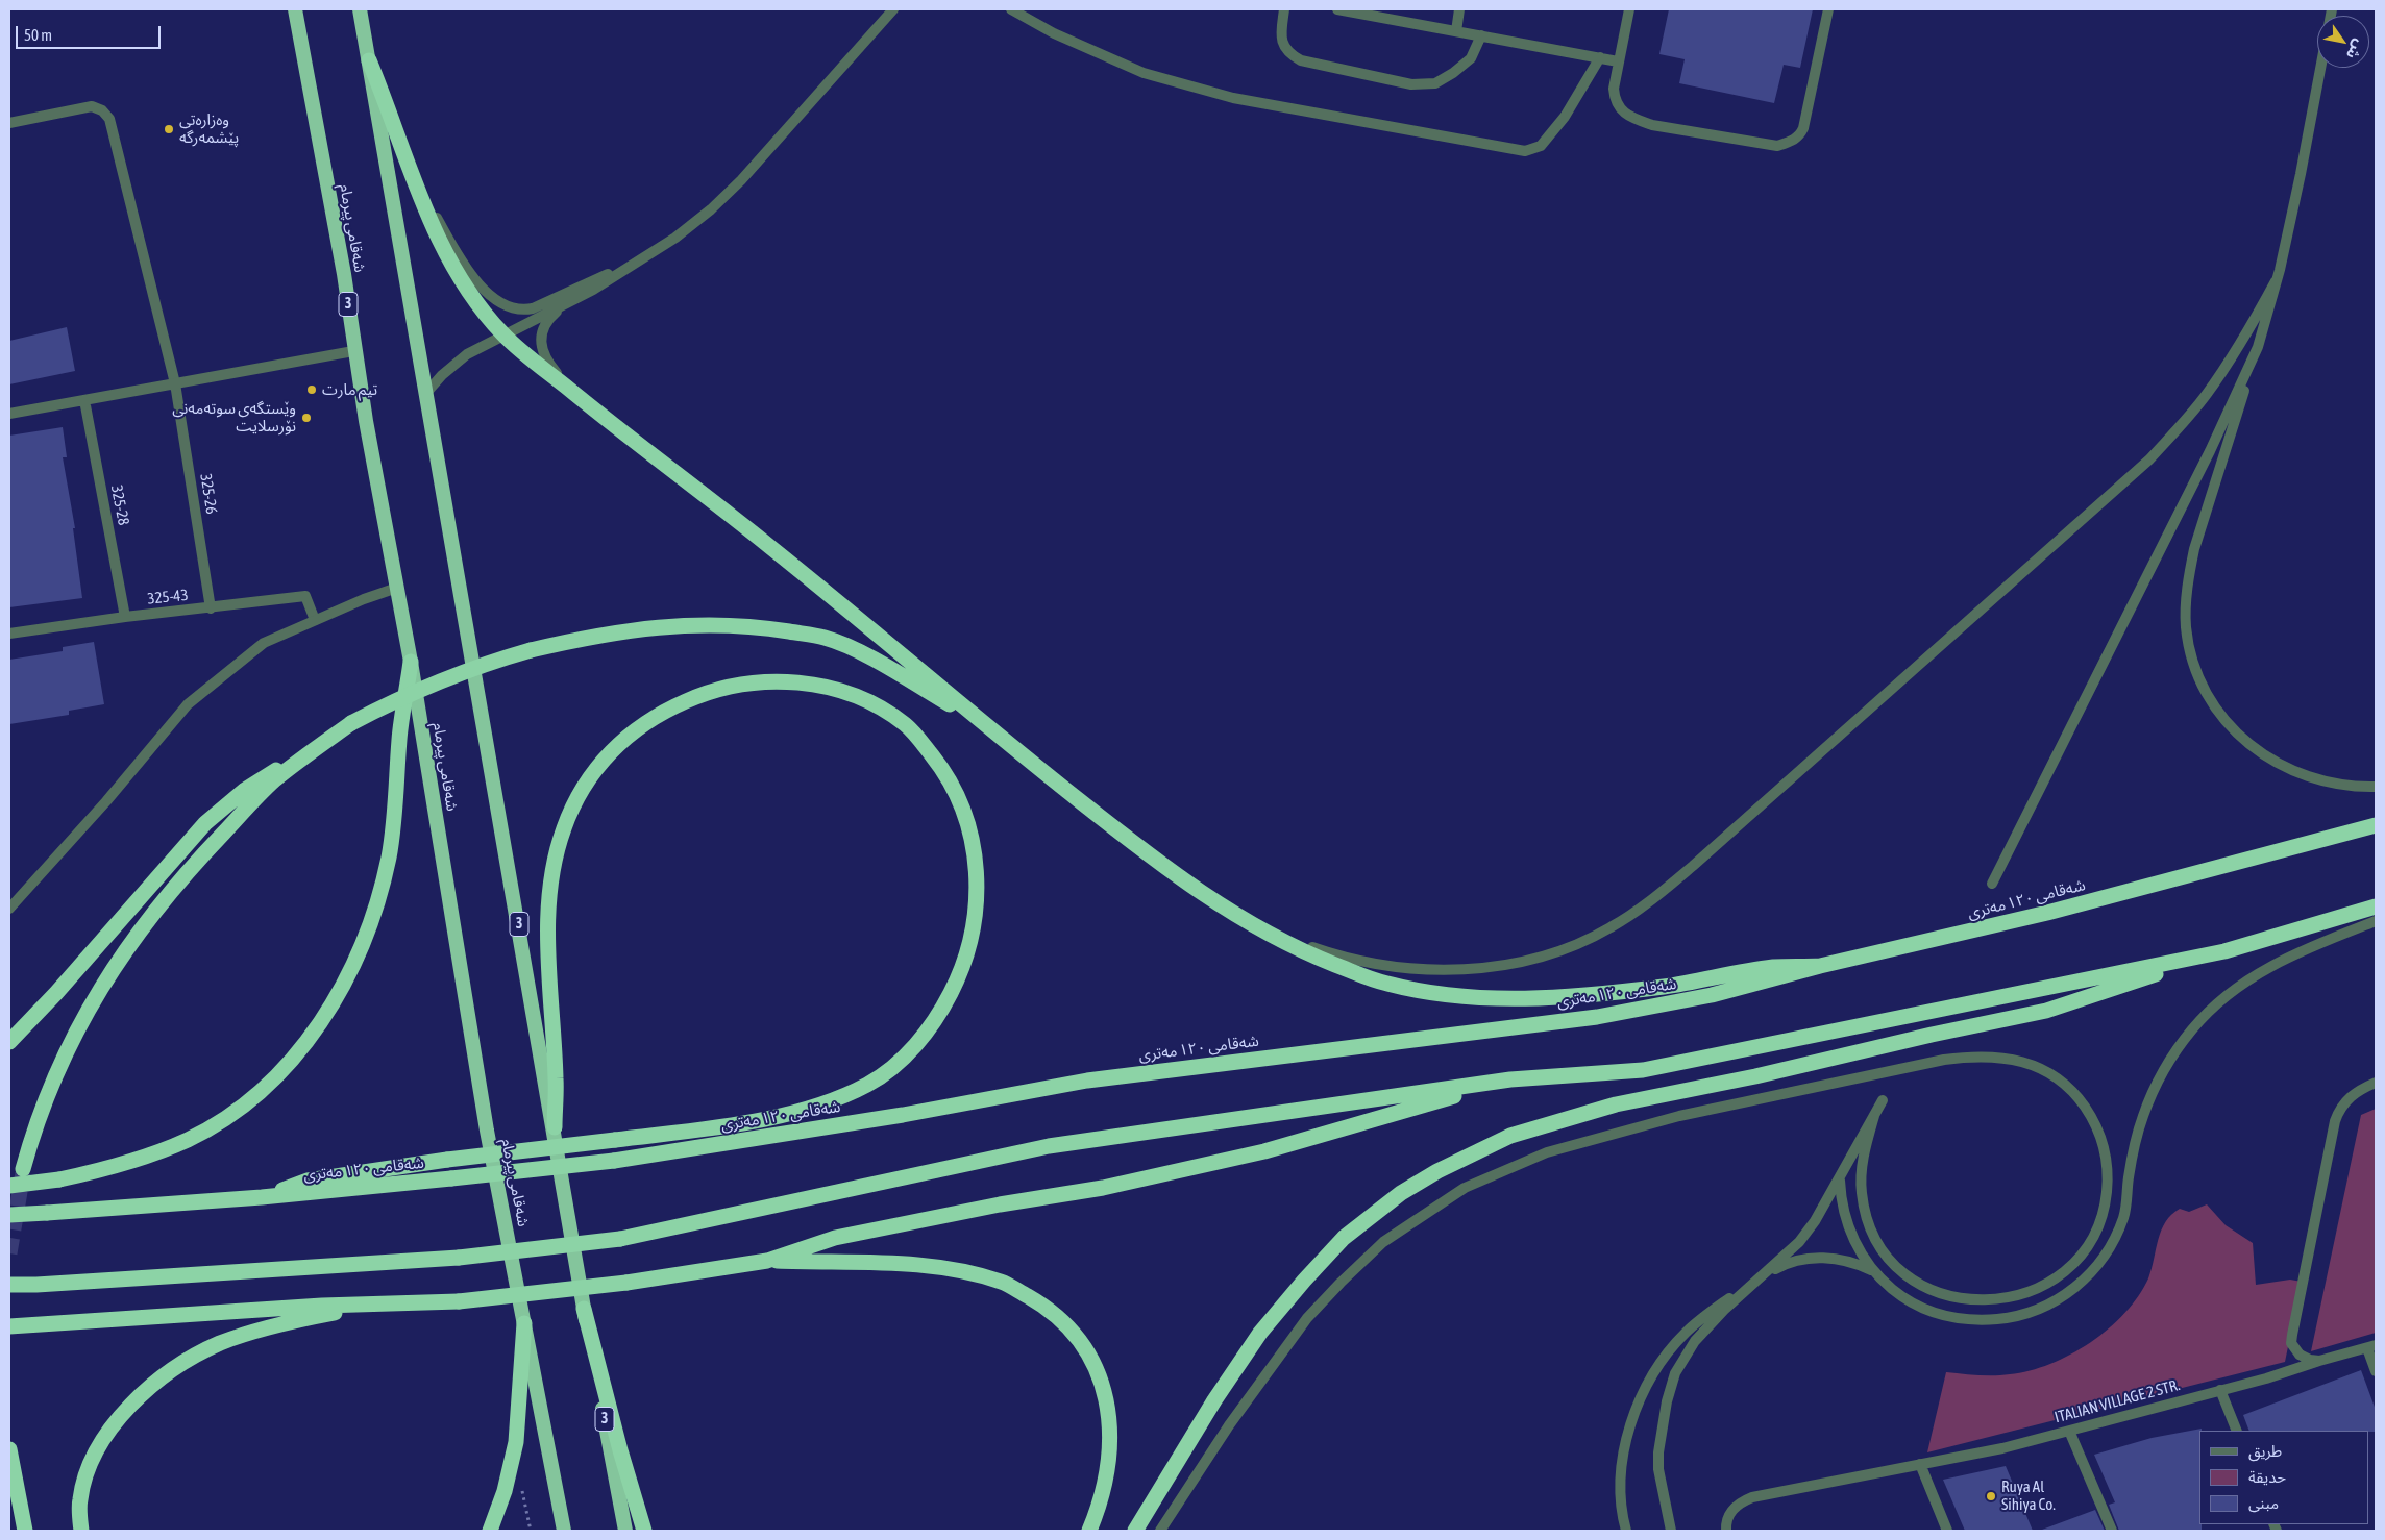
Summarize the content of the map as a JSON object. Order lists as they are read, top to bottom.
{
  "streets": {
    "highway": ["شەقامی پیرمام", "3", "شەقامی ١٢٠ مەتری"],
    "street": [
      "325-26",
      "325-28",
      "325-43",
      "ITALIAN VILLAGE 2 STR."
    ]
  },
  "crossings": [
    ["325-26", "325-43"],
    ["325-28", "325-43"]
  ],
  "places": [
    "وەزارەتی پێشمەرگە",
    "تيم مارت",
    "وێستگەی سوتەمەنی نۆرسلایت",
    "Ruya Al Sihiya Co."
  ],
  "legend": ["طريق", "حديقة", "مبنى"],
  "scale_bar": "50 m",
  "north": "bottom right"
}
